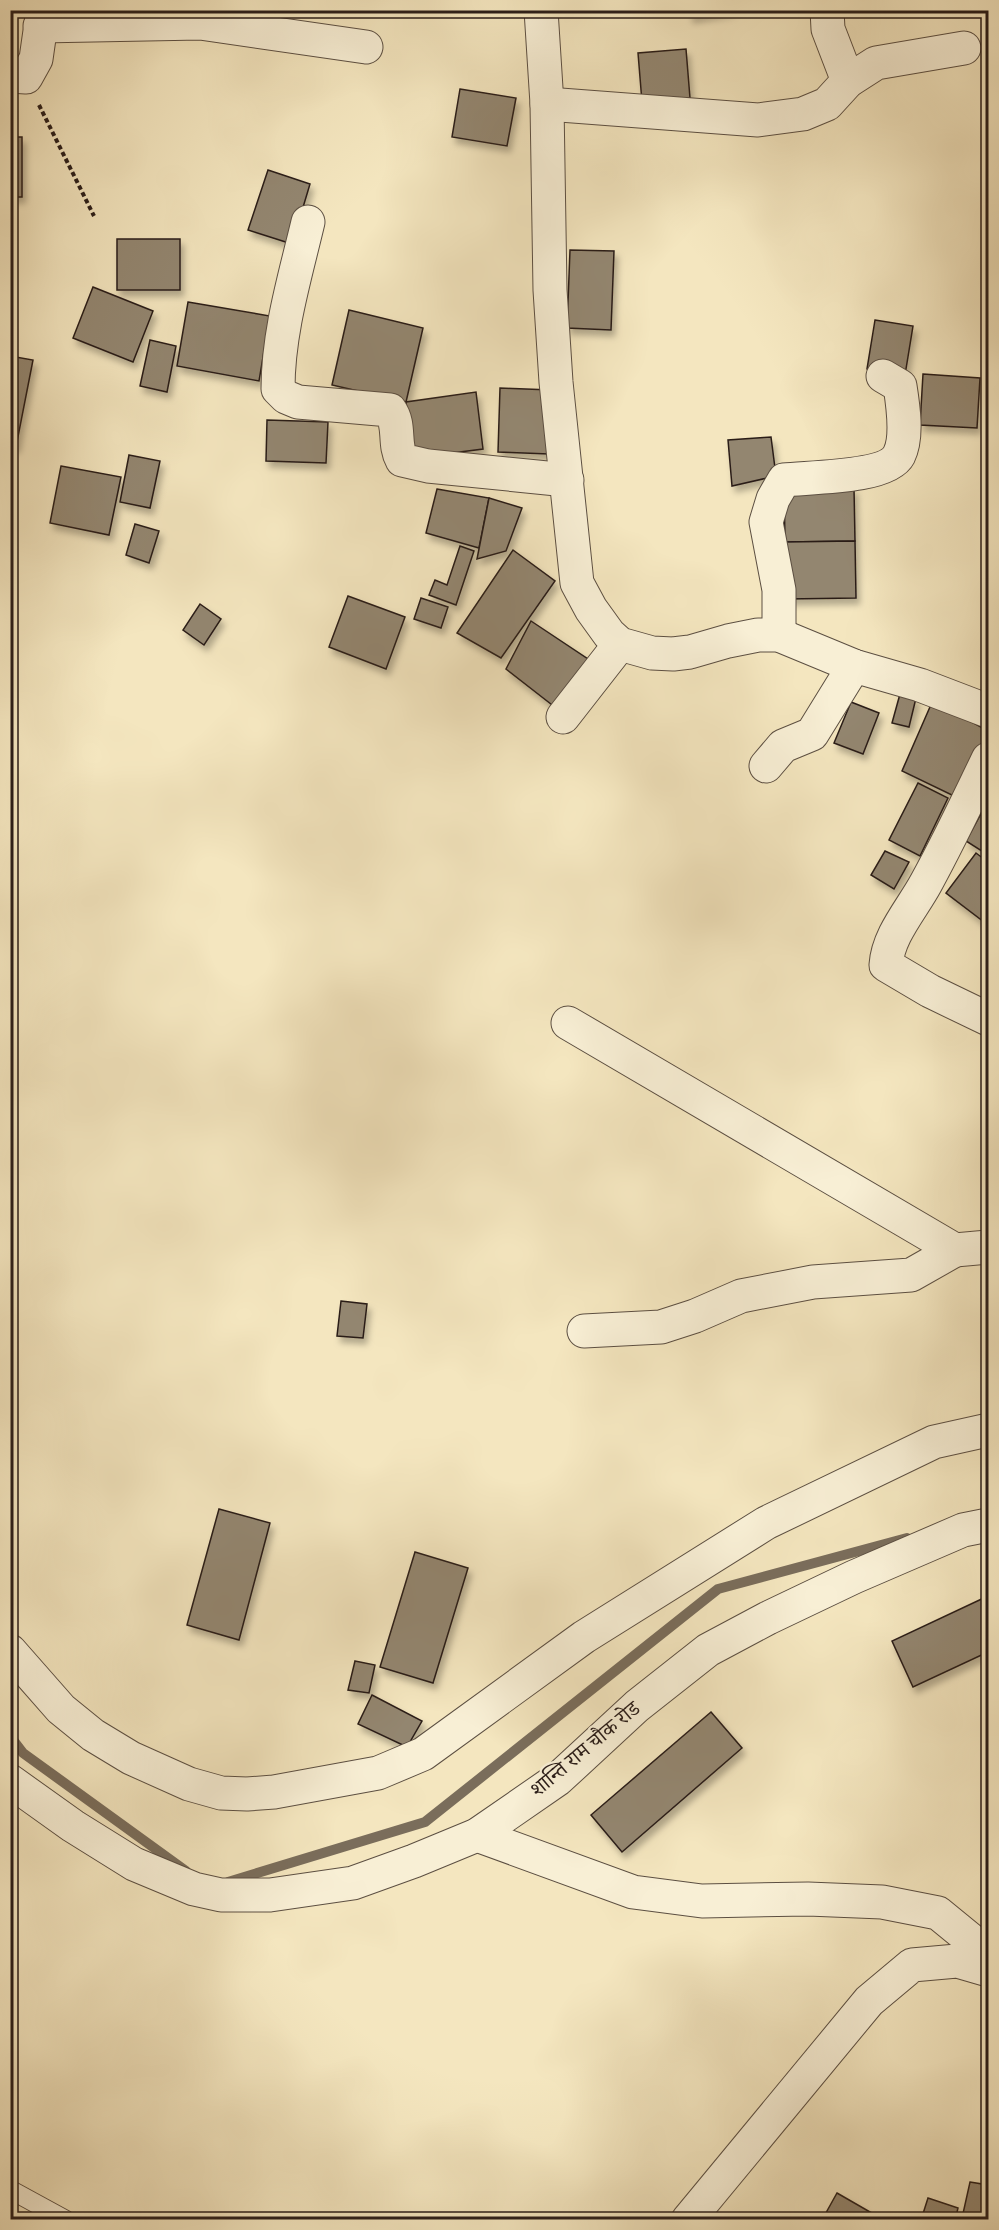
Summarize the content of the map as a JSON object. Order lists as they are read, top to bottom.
{
  "streets": {
    "street": ["शान्ति राम चौक रोड"]
  }
}
